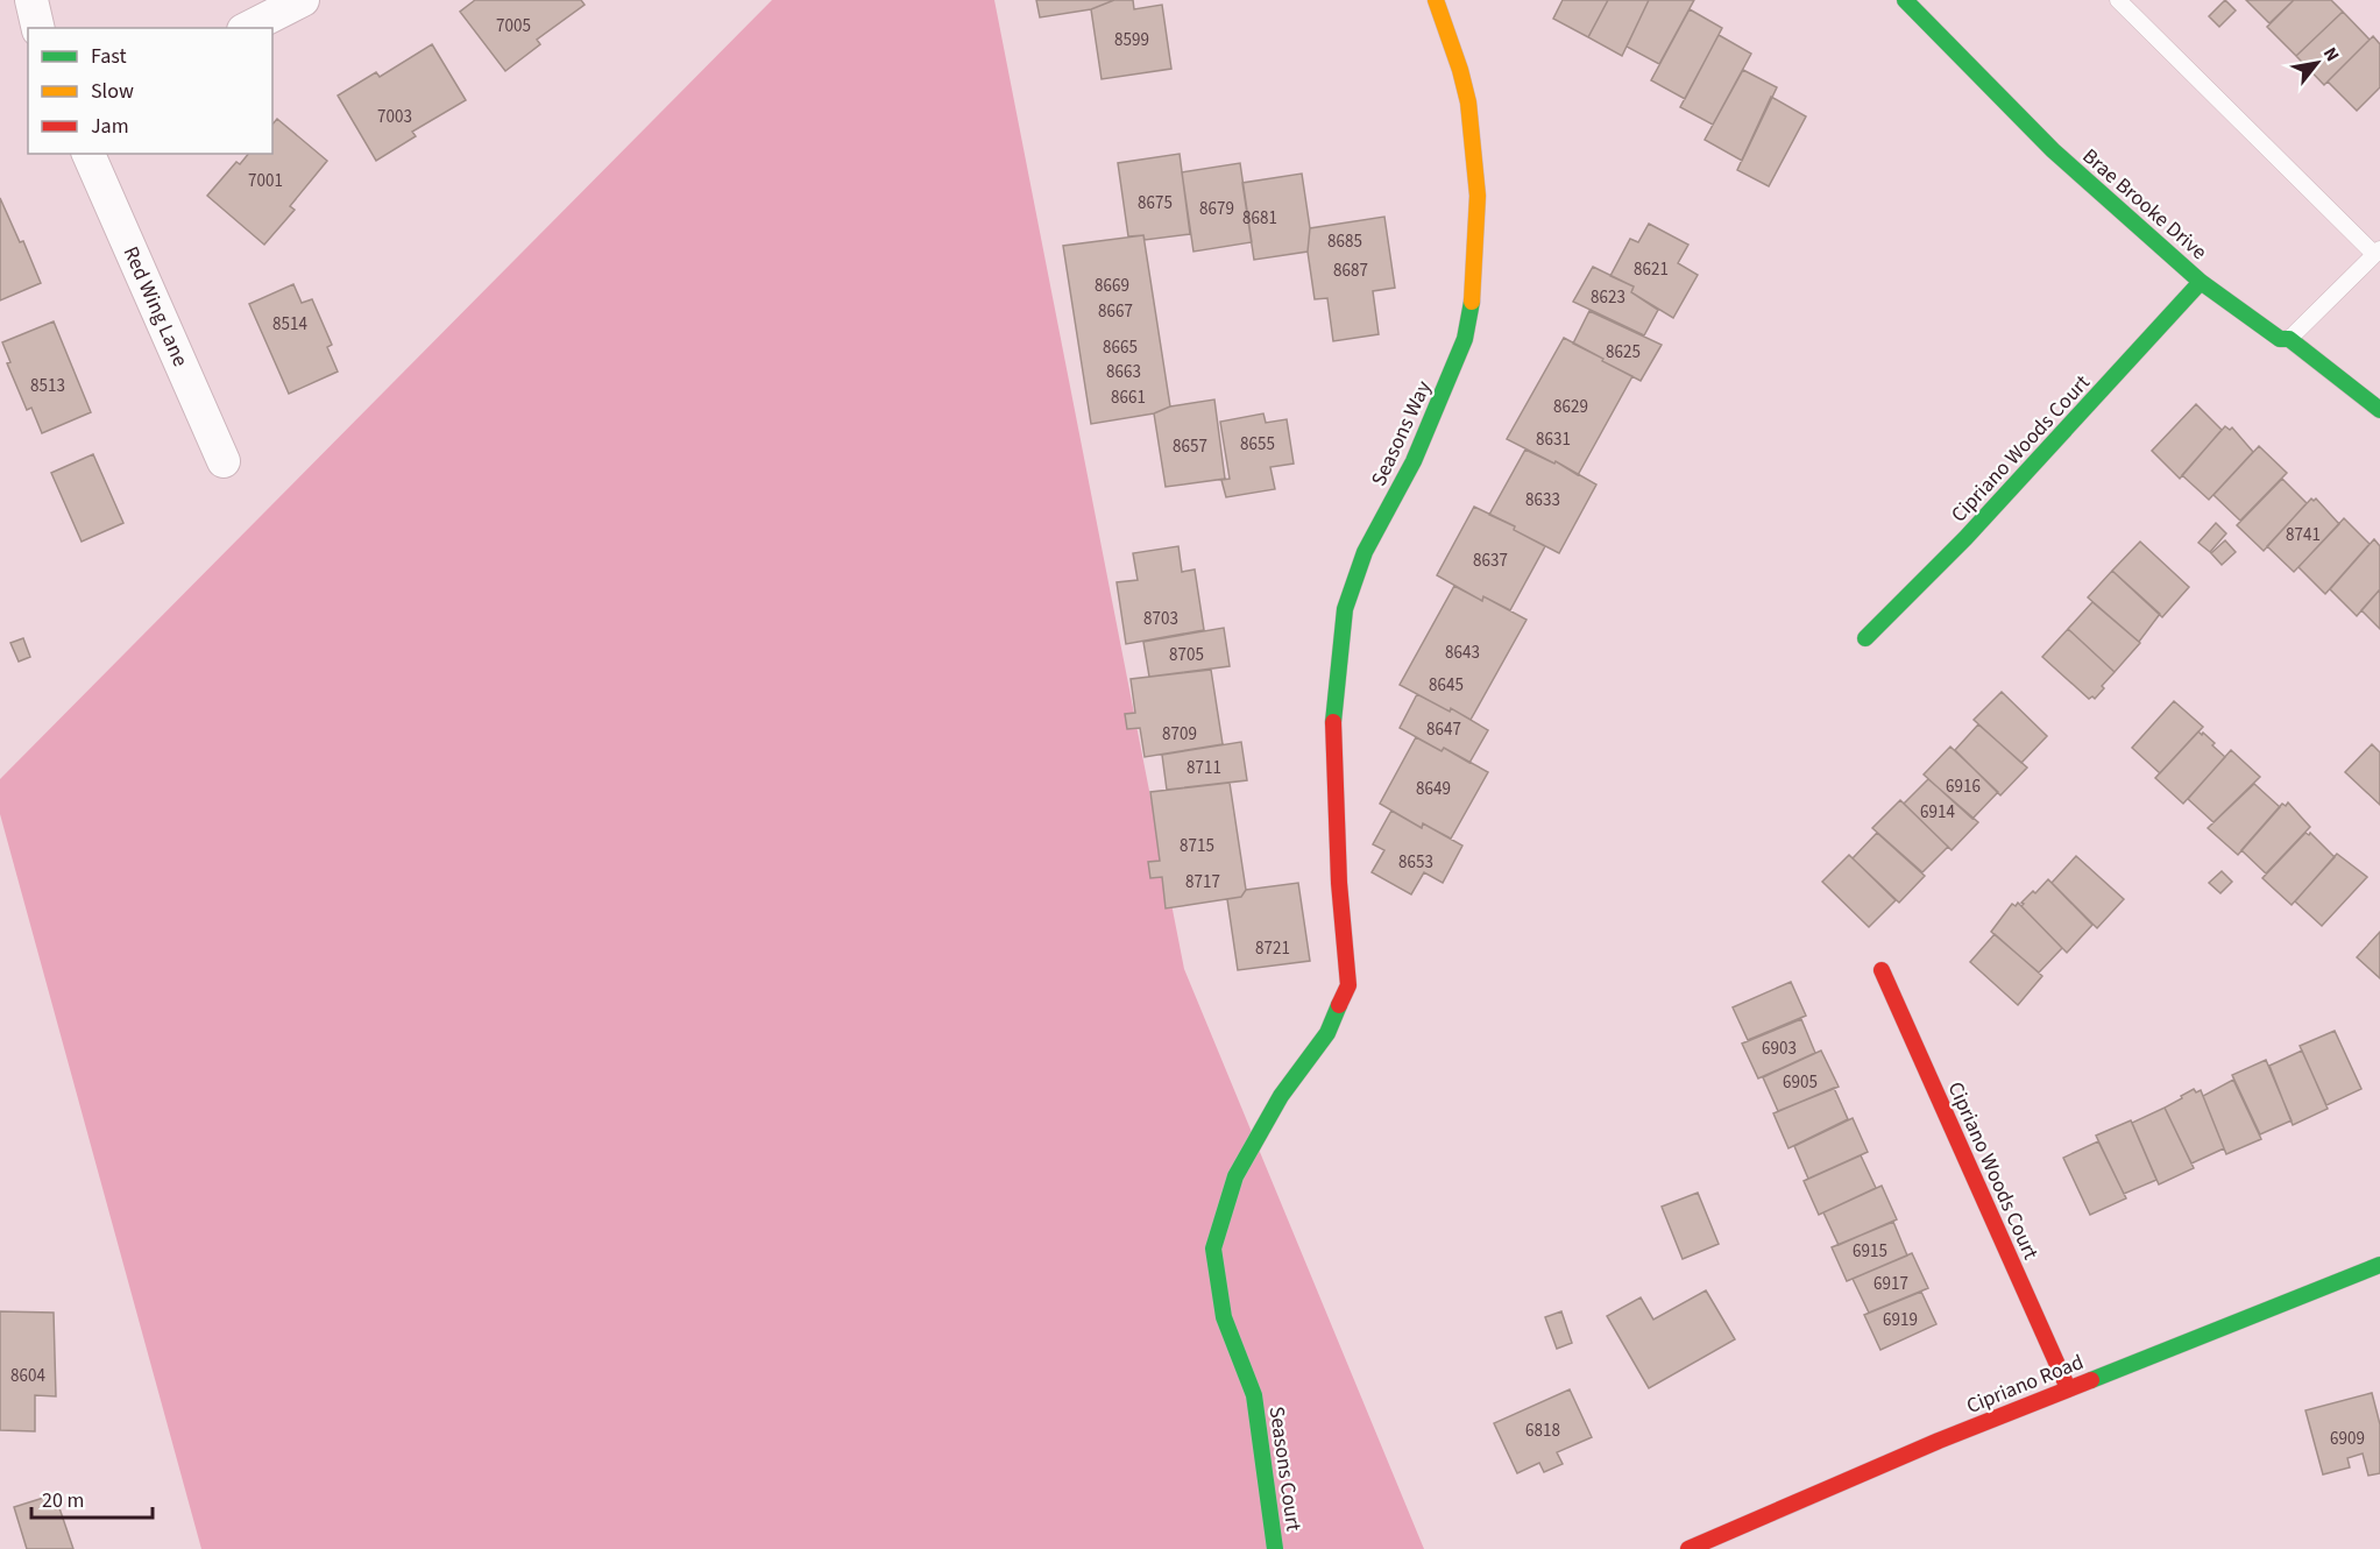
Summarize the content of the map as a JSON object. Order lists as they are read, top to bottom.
{
  "streets": {
    "street": [
      "Brae Brooke Drive",
      "Red Wing Lane",
      "Seasons Way",
      "Cipriano Woods Court",
      "Cipriano Road",
      "Seasons Court"
    ]
  },
  "crossings": [
    ["Brae Brooke Drive", "Cipriano Woods Court"],
    ["Seasons Way", "Seasons Court"],
    ["Cipriano Woods Court", "Cipriano Road"]
  ],
  "house_numbers": [
    "7005",
    "8599",
    "7003",
    "7001",
    "8675",
    "8679",
    "8681",
    "8685",
    "8621",
    "8687",
    "8669",
    "8623",
    "8667",
    "8514",
    "8665",
    "8625",
    "8663",
    "8513",
    "8661",
    "8629",
    "8631",
    "8655",
    "8657",
    "8633",
    "8741",
    "8637",
    "8703",
    "8643",
    "8705",
    "8645",
    "8647",
    "8709",
    "8711",
    "6916",
    "8649",
    "6914",
    "8715",
    "8653",
    "8717",
    "8721",
    "6903",
    "6905",
    "6915",
    "6917",
    "6919",
    "8604",
    "6818",
    "6909"
  ],
  "legend": ["Fast", "Slow", "Jam"],
  "scale_bar": "20 m",
  "north": "top right"
}
